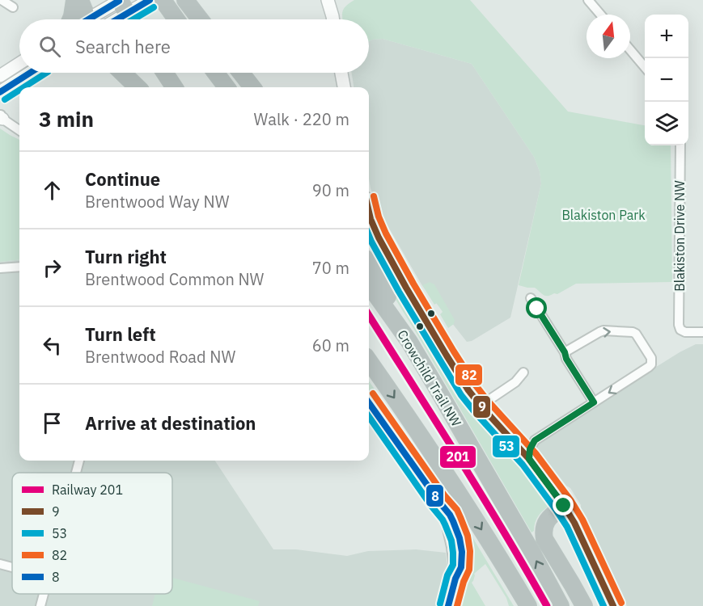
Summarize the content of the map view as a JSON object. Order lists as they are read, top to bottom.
{
  "streets": {
    "highway": ["Crowchild Trail NW"],
    "street": ["Blakiston Drive NW"]
  },
  "parks": ["Blakiston Park"],
  "lines": [
    "transit line 8",
    "transit line 53",
    "transit line 82",
    "transit line 9",
    "rail line 201"
  ],
  "legend": [
    "Railway 201",
    "9",
    "53",
    "82",
    "8"
  ],
  "north": "top",
  "page": {
    "map_buttons": ["+", "−"],
    "search": "Search here",
    "heading": ["3 min", "Walk · 220 m"],
    "list": [
      ["Continue", "Brentwood Way NW", "90 m"],
      ["Turn right", "Brentwood Common NW", "70 m"],
      ["Turn left", "Brentwood Road NW", "60 m"],
      "Arrive at destination"
    ]
  }
}
